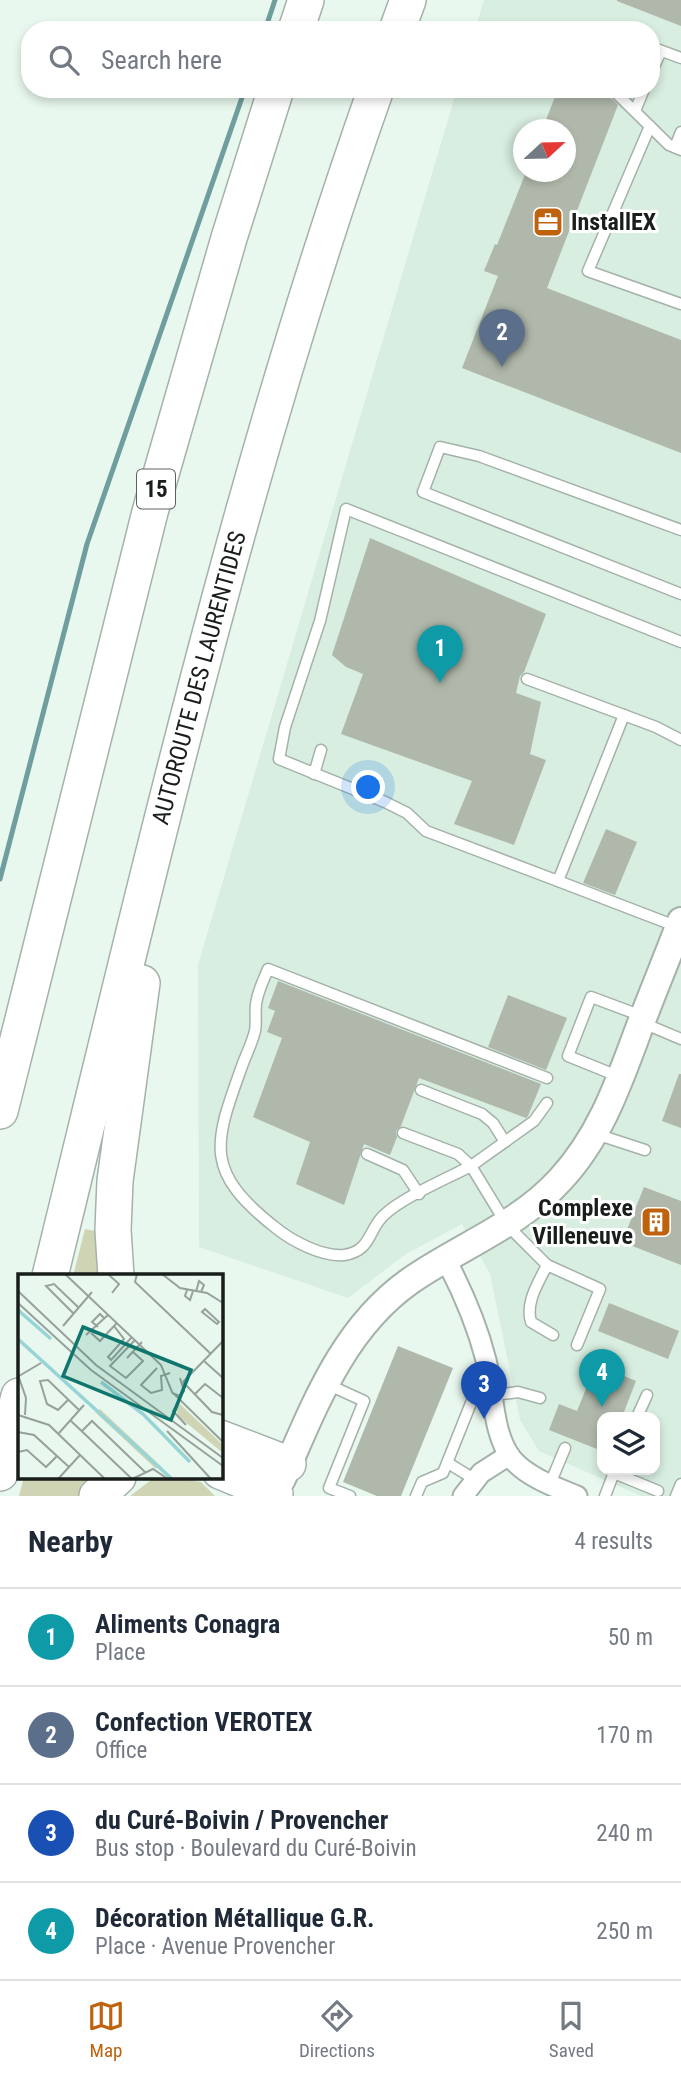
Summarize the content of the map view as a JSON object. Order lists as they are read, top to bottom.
{
  "streets": {
    "highway": ["15", "AUTOROUTE DES LAURENTIDES"]
  },
  "places": {
    "office": ["InstallEX"],
    "building": ["Complexe Villeneuve"]
  },
  "north": "right",
  "page": {
    "search": "Search here",
    "pins": [
      "2",
      "1",
      "4",
      "3"
    ],
    "heading": ["Nearby", "4 results"],
    "list": [
      {
        "mark": "1",
        "name": "Aliments Conagra",
        "note": "Place",
        "value": "50 m"
      },
      {
        "mark": "2",
        "name": "Confection VEROTEX",
        "note": "Office",
        "value": "170 m"
      },
      {
        "mark": "3",
        "name": "du Curé-Boivin / Provencher",
        "note": "Bus stop · Boulevard du Curé-Boivin",
        "value": "240 m"
      },
      {
        "mark": "4",
        "name": "Décoration Métallique G.R.",
        "note": "Place · Avenue Provencher",
        "value": "250 m"
      }
    ],
    "nav": ["Map", "Directions", "Saved"]
  }
}
